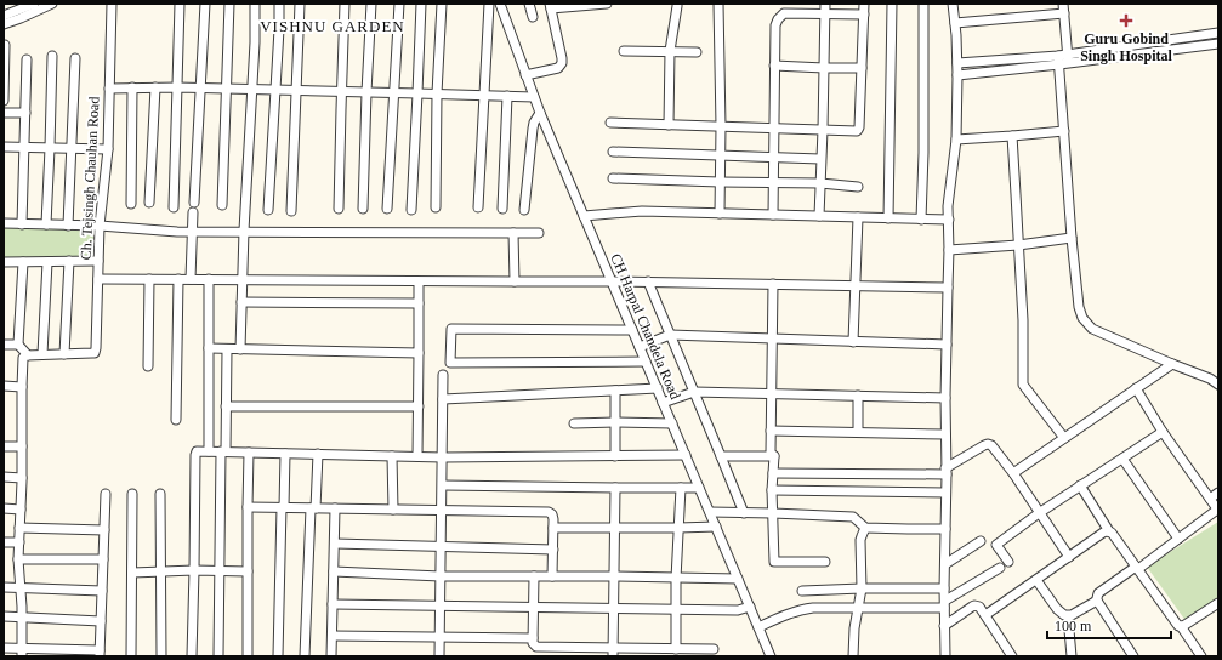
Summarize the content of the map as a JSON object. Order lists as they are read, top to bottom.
{
  "streets": {
    "street": ["Ch. Tejsingh Chauhan Road", "CH Harpal Chandela Road"]
  },
  "districts": ["VISHNU GARDEN"],
  "places": {
    "health": ["Guru Gobind Singh Hospital"]
  },
  "scale_bar": "100 m"
}
